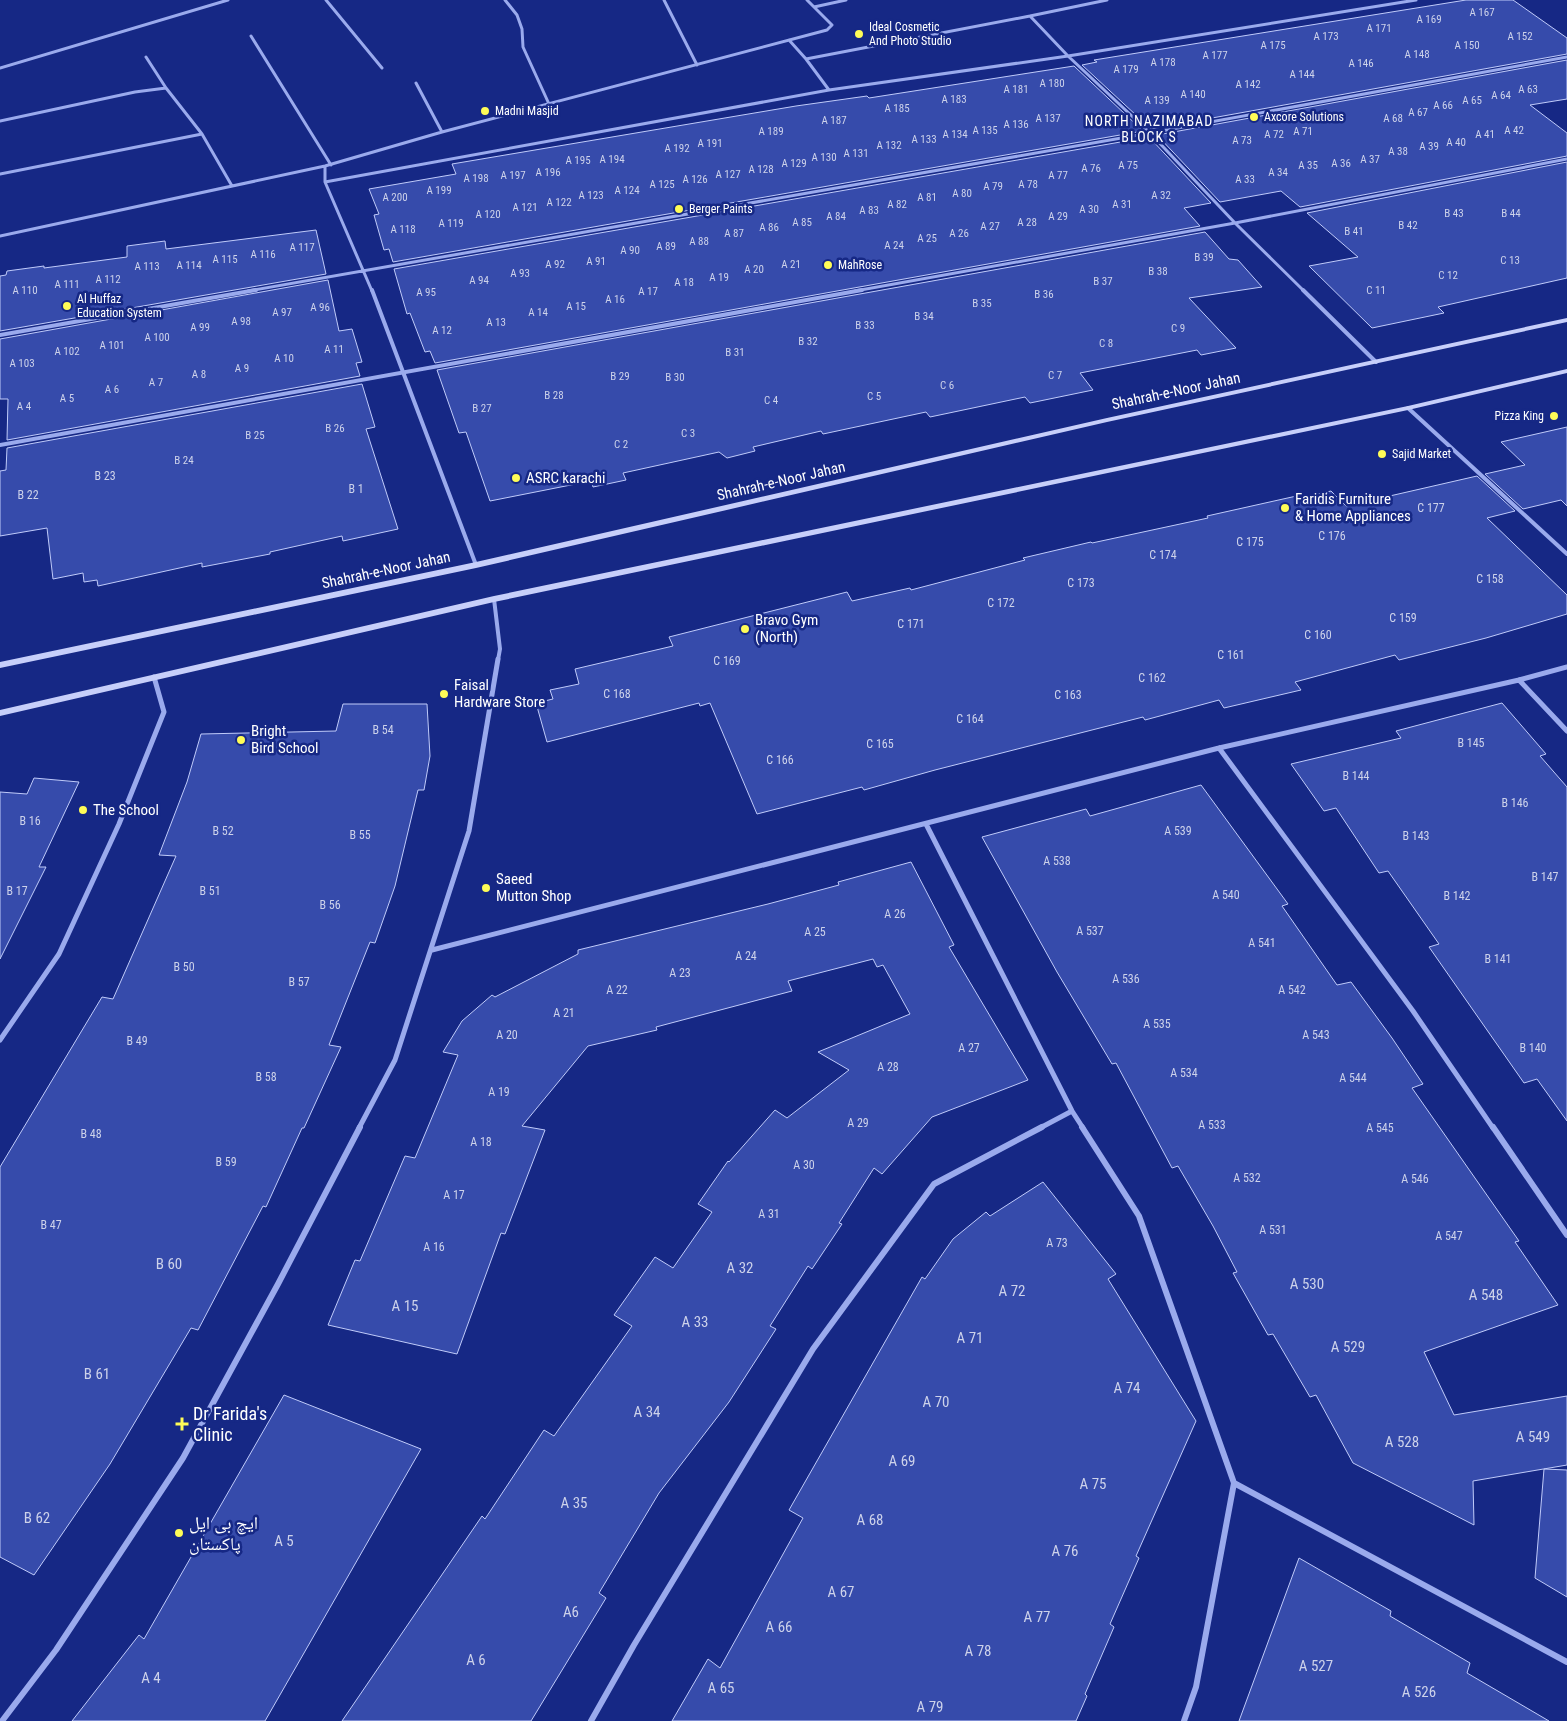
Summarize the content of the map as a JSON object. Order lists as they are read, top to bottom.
{
  "streets": {
    "main road": ["Shahrah-e-Noor Jahan"]
  },
  "districts": ["NORTH NAZIMABAD BLOCK S"],
  "places": {
    "other": [
      "Ideal Cosmetic And Photo Studio",
      "Madni Masjid",
      "Axcore Solutions",
      "Berger Paints",
      "MahRose",
      "Al Huffaz Education System",
      "Pizza King",
      "Sajid Market",
      "ASRC karachi",
      "Faridis Furniture & Home Appliances",
      "Bravo Gym (North)",
      "Faisal Hardware Store",
      "Bright Bird School",
      "The School",
      "Saeed Mutton Shop",
      "ایچ بی ایل پاکستان"
    ],
    "health": ["Dr Farida's Clinic"]
  },
  "house_numbers": [
    "A 167",
    "A 169",
    "A 171",
    "A 173",
    "A 152",
    "A 175",
    "A 150",
    "A 148",
    "A 177",
    "A 178",
    "A 146",
    "A 179",
    "A 144",
    "A 180",
    "A 142",
    "A 181",
    "A 63",
    "A 140",
    "A 64",
    "A 183",
    "A 139",
    "A 65",
    "A 66",
    "A 185",
    "A 67",
    "A 137",
    "A 68",
    "A 187",
    "A 136",
    "A 135",
    "A 42",
    "A 189",
    "A 71",
    "A 134",
    "A 72",
    "A 41",
    "A 133",
    "A 73",
    "A 40",
    "A 191",
    "A 132",
    "A 39",
    "A 192",
    "A 38",
    "A 131",
    "A 130",
    "A 194",
    "A 37",
    "A 195",
    "A 129",
    "A 36",
    "A 75",
    "A 35",
    "A 76",
    "A 128",
    "A 196",
    "A 34",
    "A 127",
    "A 197",
    "A 77",
    "A 198",
    "A 126",
    "A 33",
    "A 125",
    "A 78",
    "A 79",
    "A 199",
    "A 124",
    "A 80",
    "A 123",
    "A 32",
    "A 200",
    "A 81",
    "A 122",
    "A 82",
    "A 31",
    "A 121",
    "A 30",
    "A 83",
    "B 43",
    "B 44",
    "A 120",
    "A 84",
    "A 29",
    "A 85",
    "A 28",
    "A 119",
    "B 42",
    "A 27",
    "A 86",
    "A 118",
    "B 41",
    "A 87",
    "A 26",
    "A 25",
    "A 88",
    "A 24",
    "A 89",
    "A 117",
    "A 90",
    "A 116",
    "B 39",
    "A 115",
    "C 13",
    "A 91",
    "A 92",
    "A 21",
    "A 114",
    "A 113",
    "A 20",
    "B 38",
    "A 93",
    "C 12",
    "A 19",
    "A 112",
    "A 94",
    "B 37",
    "A 18",
    "A 111",
    "A 110",
    "C 11",
    "A 17",
    "A 95",
    "B 36",
    "A 16",
    "B 35",
    "A 15",
    "A 96",
    "A 97",
    "A 14",
    "B 34",
    "A 98",
    "A 13",
    "B 33",
    "A 99",
    "C 9",
    "A 12",
    "A 100",
    "B 32",
    "C 8",
    "A 101",
    "A 11",
    "A 102",
    "B 31",
    "A 10",
    "A 103",
    "A 9",
    "A 8",
    "C 7",
    "B 29",
    "B 30",
    "A 7",
    "C 6",
    "A 6",
    "B 28",
    "C 5",
    "A 5",
    "C 4",
    "A 4",
    "B 27",
    "B 26",
    "C 3",
    "B 25",
    "C 2",
    "B 24",
    "B 23",
    "B 1",
    "B 22",
    "C 177",
    "C 176",
    "C 175",
    "C 174",
    "C 158",
    "C 173",
    "C 172",
    "C 159",
    "C 171",
    "C 160",
    "C 161",
    "C 169",
    "C 162",
    "C 168",
    "C 163",
    "C 164",
    "B 54",
    "B 145",
    "C 165",
    "C 166",
    "B 144",
    "B 146",
    "B 16",
    "B 52",
    "A 539",
    "B 55",
    "B 143",
    "A 538",
    "B 147",
    "B 17",
    "B 51",
    "A 540",
    "B 142",
    "B 56",
    "A 26",
    "A 537",
    "A 25",
    "A 541",
    "A 24",
    "B 141",
    "B 50",
    "A 23",
    "A 536",
    "B 57",
    "A 22",
    "A 542",
    "A 21",
    "A 535",
    "A 20",
    "A 543",
    "B 49",
    "A 27",
    "B 140",
    "A 28",
    "A 534",
    "B 58",
    "A 544",
    "A 19",
    "A 29",
    "A 533",
    "A 545",
    "B 48",
    "A 18",
    "B 59",
    "A 30",
    "A 532",
    "A 546",
    "A 17",
    "A 31",
    "B 47",
    "A 531",
    "A 547",
    "A 73",
    "A 16",
    "B 60",
    "A 32",
    "A 530",
    "A 72",
    "A 548",
    "A 15",
    "A 33",
    "A 71",
    "A 529",
    "B 61",
    "A 74",
    "A 70",
    "A 34",
    "A 549",
    "A 528",
    "A 69",
    "A 75",
    "A 35",
    "B 62",
    "A 68",
    "A 5",
    "A 76",
    "A 67",
    "A6",
    "A 77",
    "A 66",
    "A 78",
    "A 6",
    "A 527",
    "A 4",
    "A 65",
    "A 526",
    "A 79"
  ]
}
